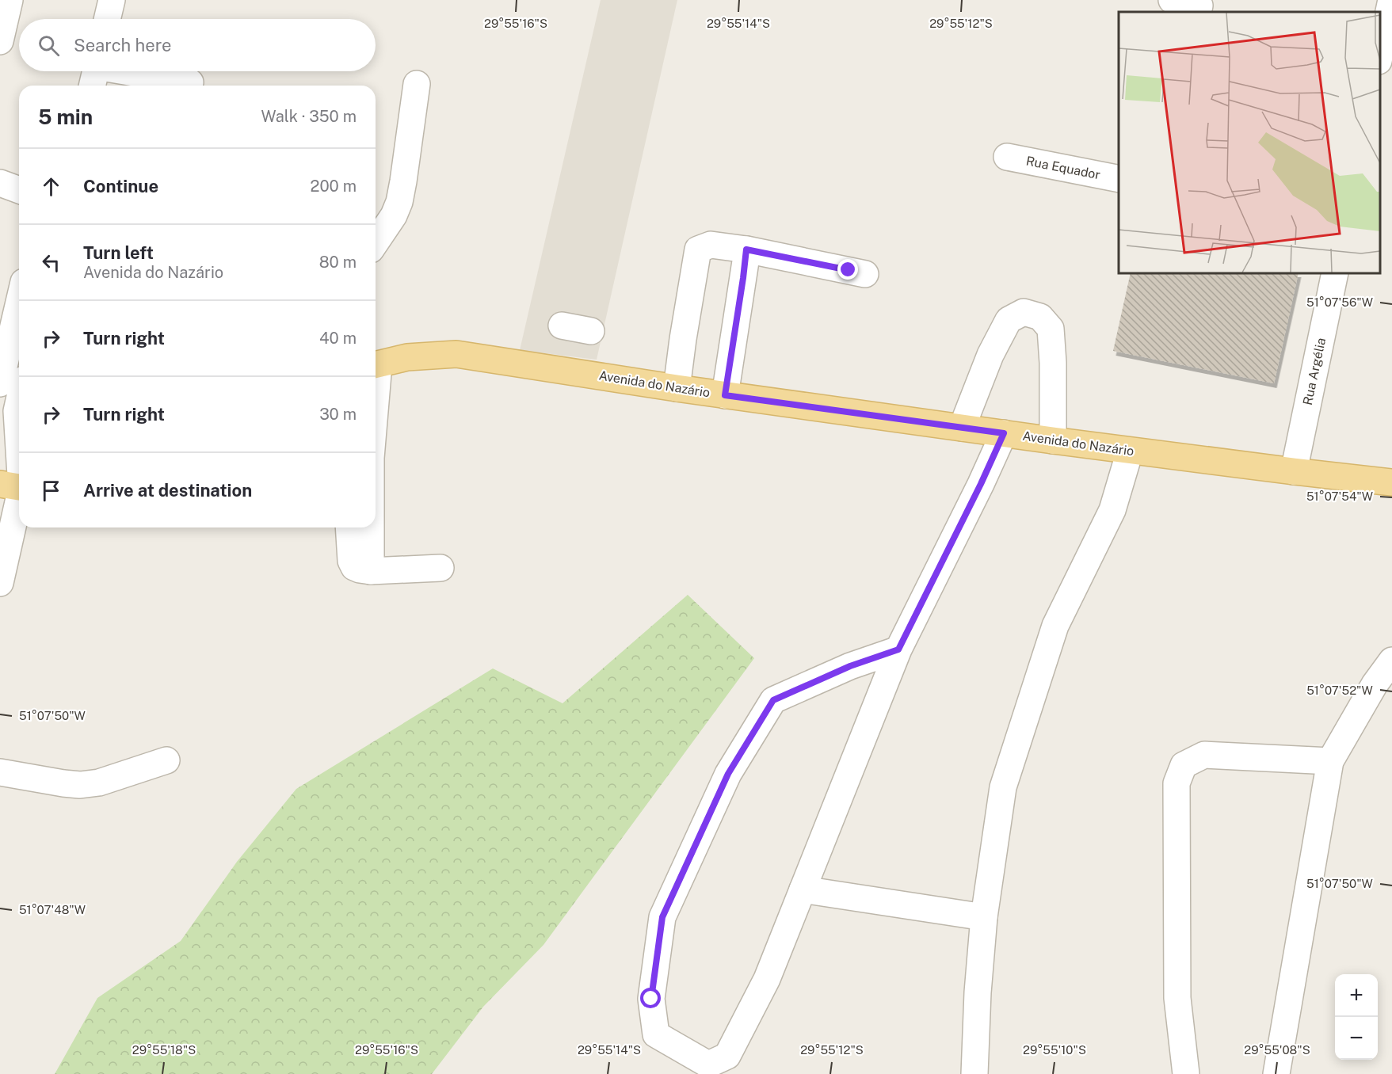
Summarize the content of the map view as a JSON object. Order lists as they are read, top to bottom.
{
  "streets": {
    "main road": ["Avenida do Nazário"],
    "street": ["Rua Equador", "Rua Argélia"]
  },
  "crossings": [
    ["Rua Argélia", "Avenida do Nazário"]
  ],
  "page": {
    "search": "Search here",
    "heading": ["5 min", "Walk · 350 m"],
    "list": [
      ["Continue", "200 m"],
      ["Turn left", "Avenida do Nazário", "80 m"],
      ["Turn right", "40 m"],
      ["Turn right", "30 m"],
      "Arrive at destination"
    ],
    "map_buttons": ["+", "−"]
  },
  "coordinates": [
    "29°55'16\"S",
    "29°55'14\"S",
    "29°55'12\"S",
    "51°07'56\"W",
    "51°07'54\"W",
    "51°07'52\"W",
    "51°07'50\"W",
    "51°07'48\"W",
    "29°55'18\"S",
    "29°55'10\"S",
    "29°55'08\"S"
  ]
}
